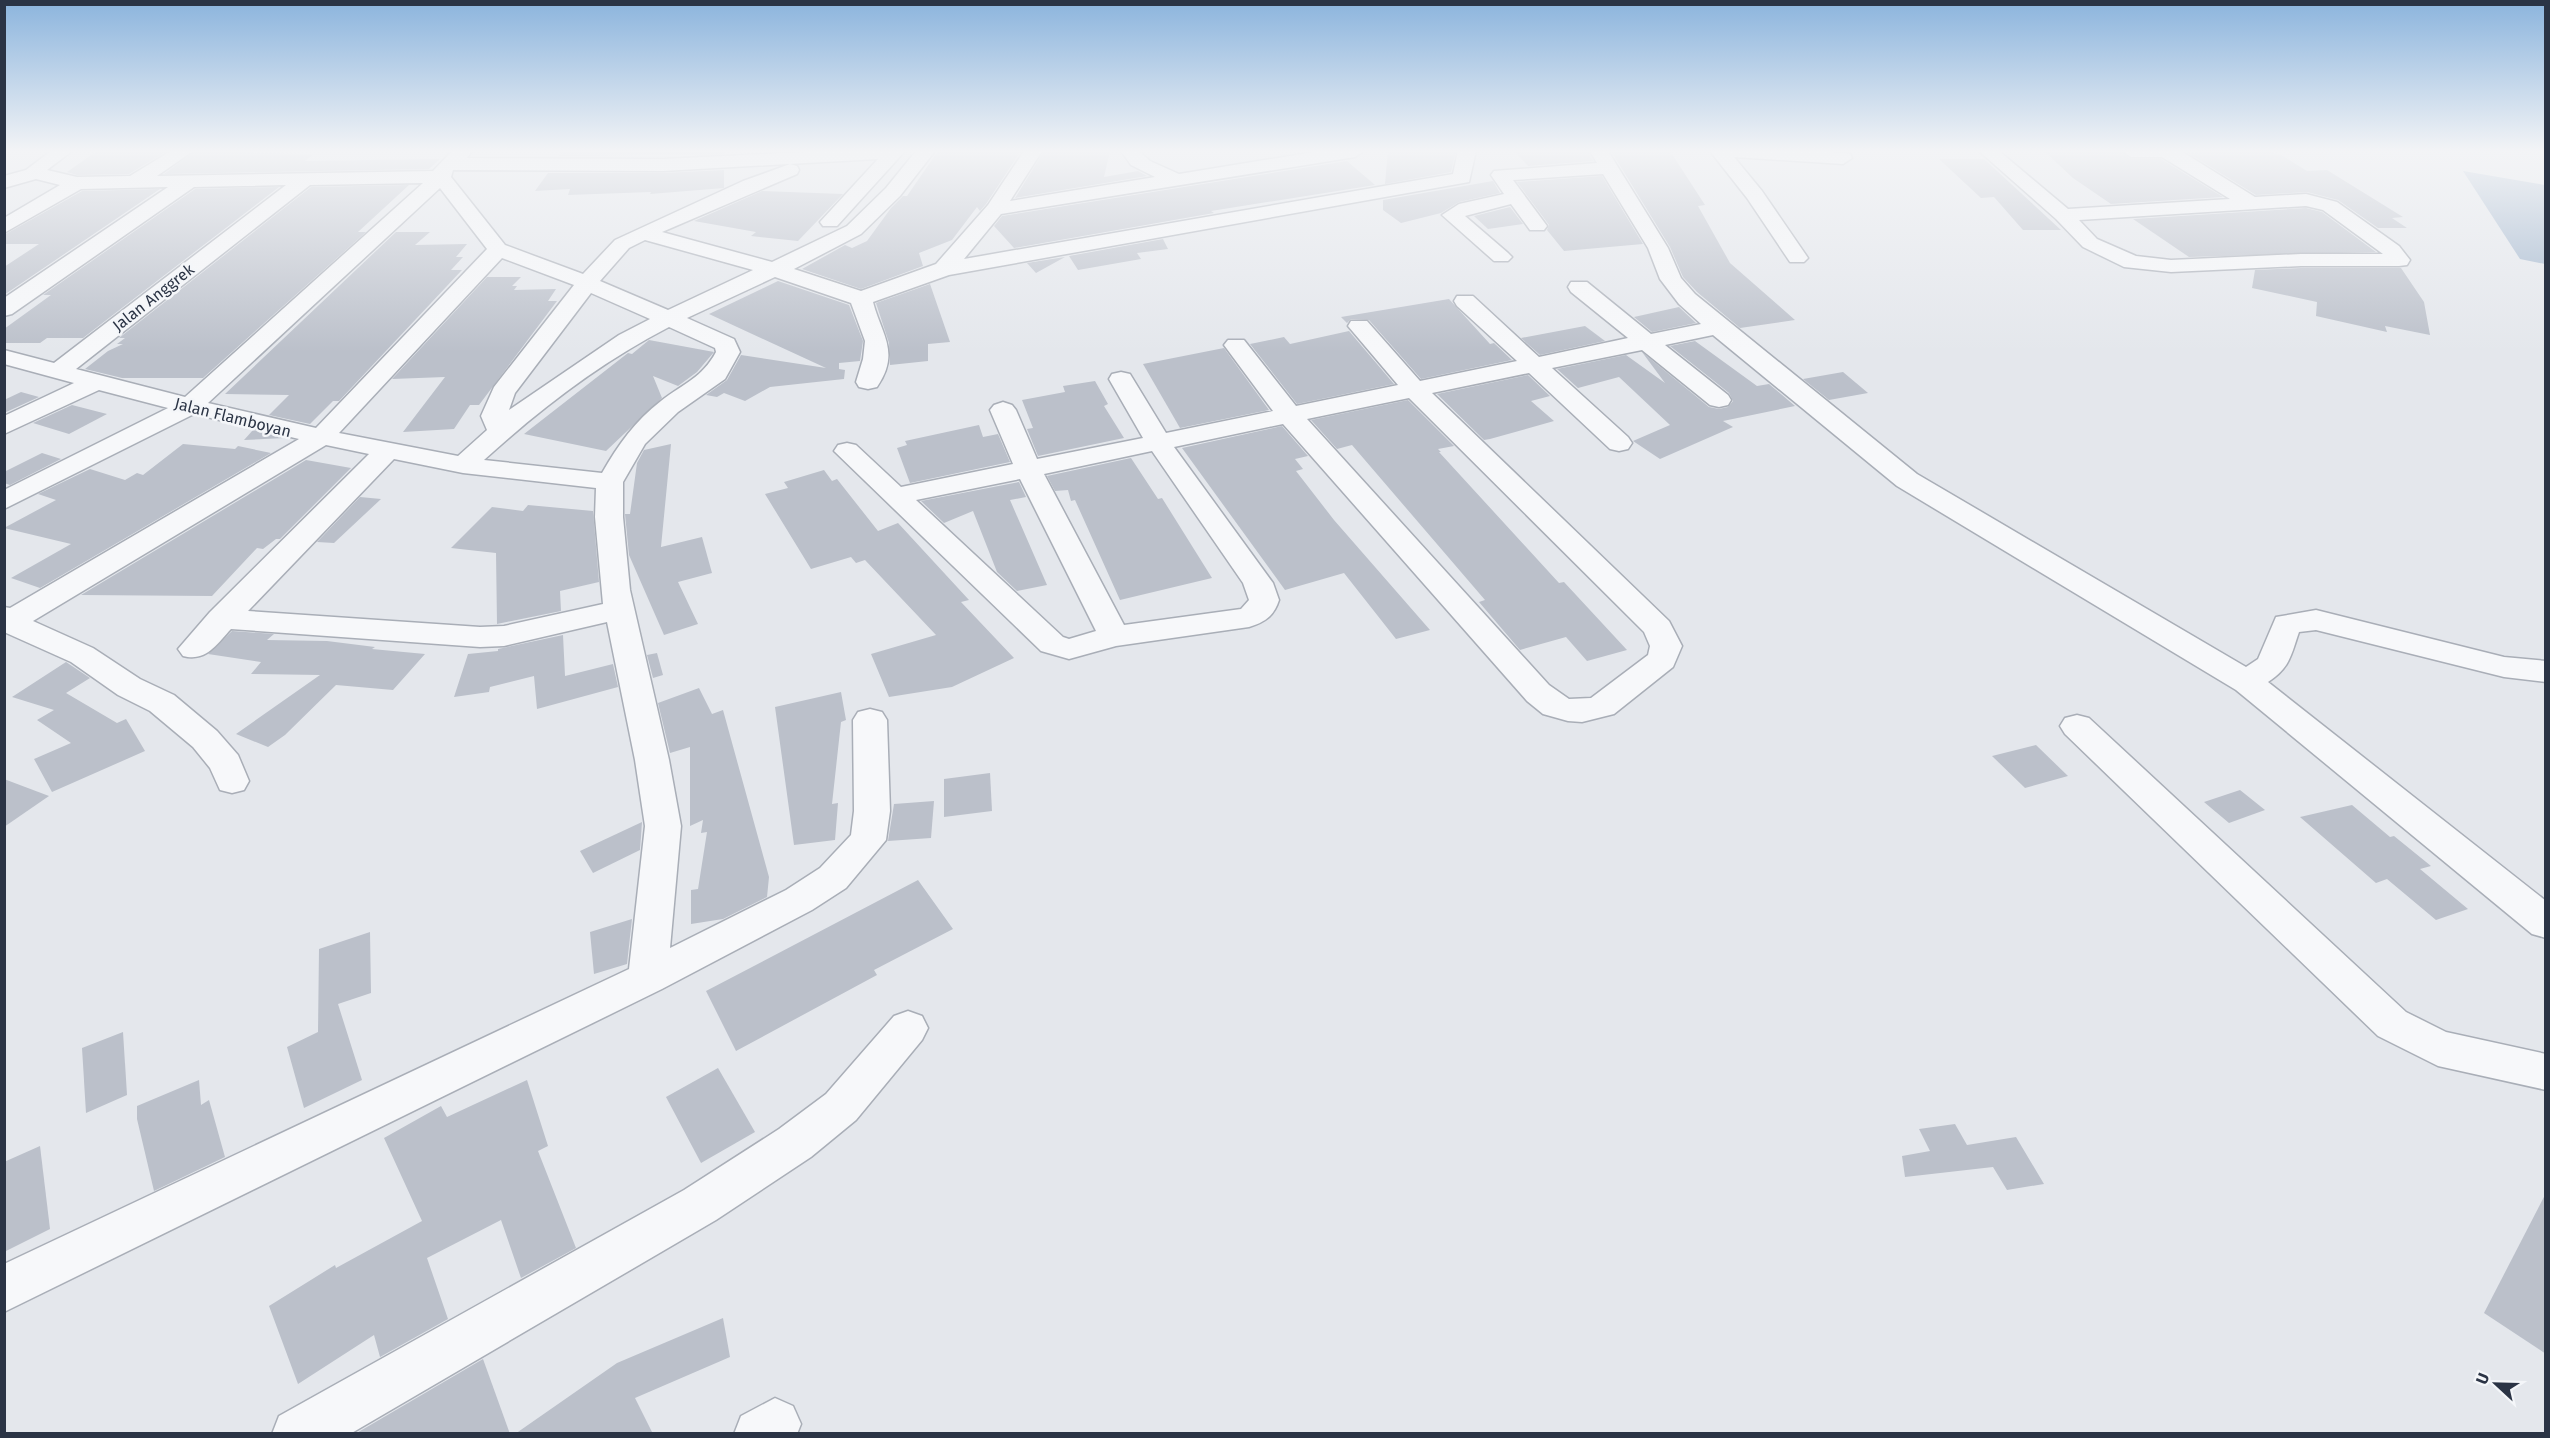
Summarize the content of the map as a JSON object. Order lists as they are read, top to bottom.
{
  "streets": {
    "street": ["Jalan Anggrek", "Jalan Flamboyan"]
  },
  "crossings": [
    ["Jalan Anggrek", "Jalan Flamboyan"]
  ],
  "north": "left"
}
